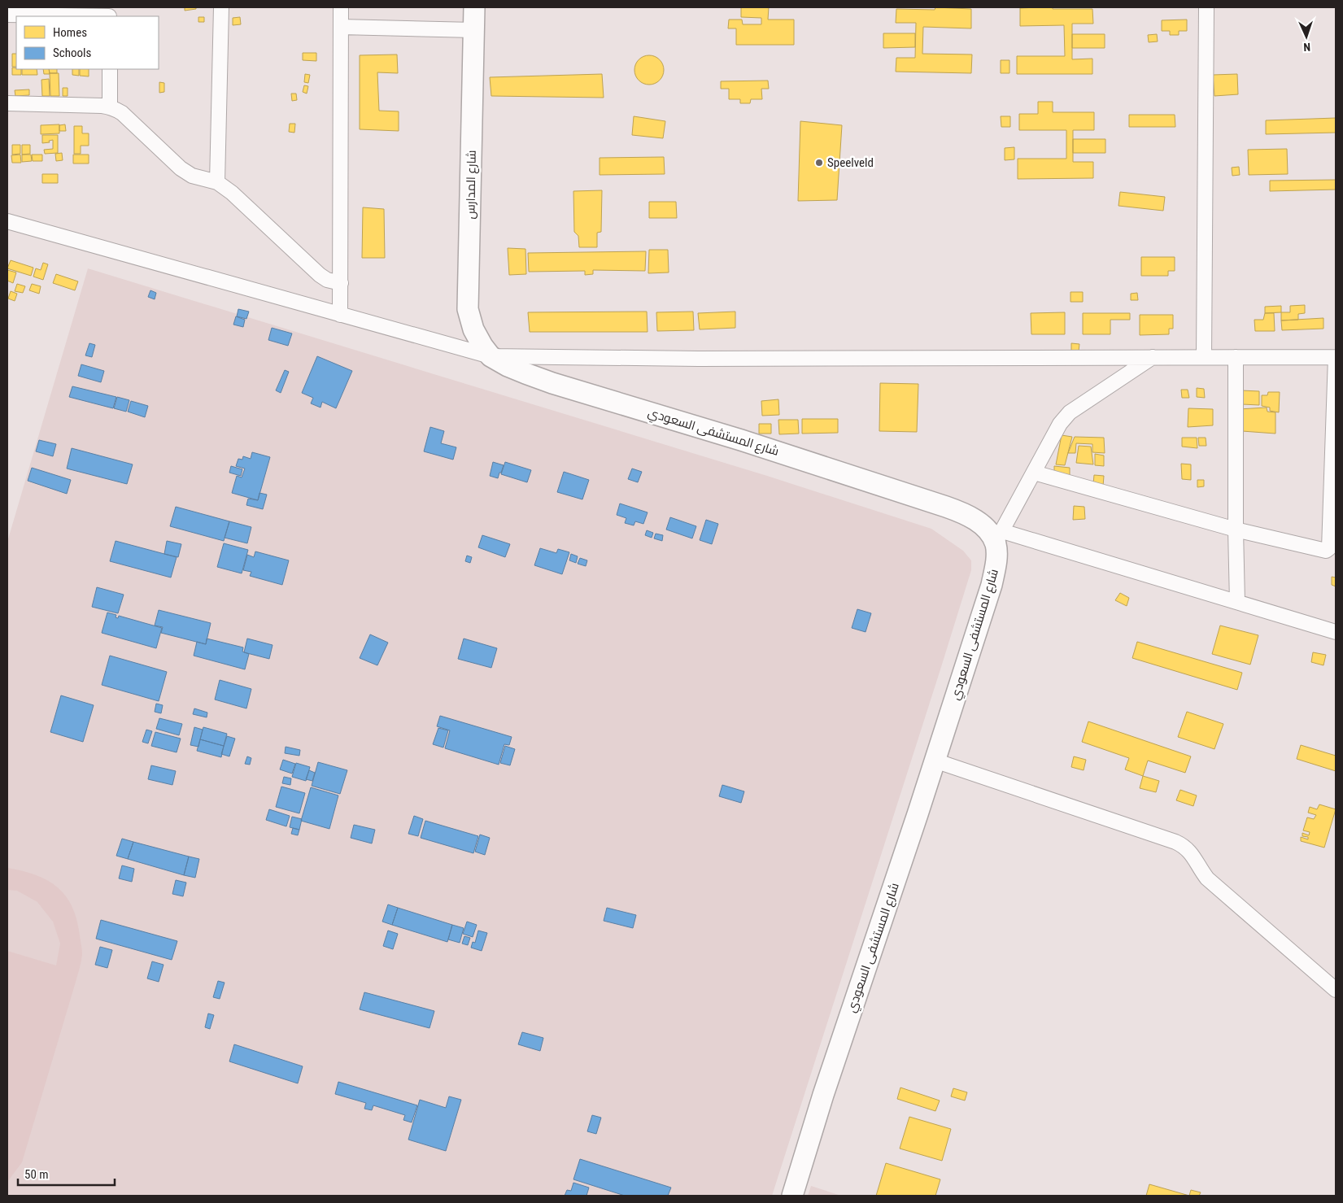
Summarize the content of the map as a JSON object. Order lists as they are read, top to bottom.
{
  "streets": {
    "street": ["شارع المدارس", "شارع المستشفى السعودي"]
  },
  "crossings": [
    ["شارع المدارس", "شارع المستشفى السعودي"]
  ],
  "places": ["Speelveld"],
  "legend": ["Homes", "Schools"],
  "scale_bar": "50 m",
  "north": "bottom"
}
